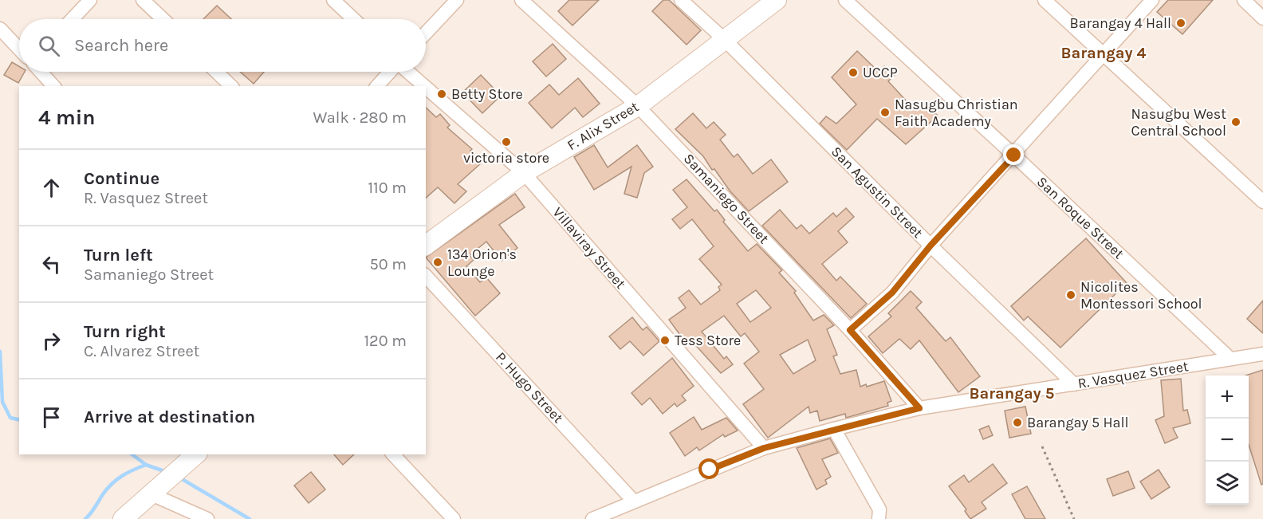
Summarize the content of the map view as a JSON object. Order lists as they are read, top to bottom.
{
  "streets": {
    "main road": ["F. Alix Street"],
    "street": [
      "San Agustin Street",
      "Samaniego Street",
      "San Roque Street",
      "Villaviray Street",
      "R. Vasquez Street",
      "P. Hugo Street"
    ]
  },
  "crossings": [
    ["F. Alix Street", "San Agustin Street"],
    ["F. Alix Street", "Samaniego Street"],
    ["F. Alix Street", "Villaviray Street"],
    ["San Agustin Street", "R. Vasquez Street"],
    ["Samaniego Street", "R. Vasquez Street"],
    ["San Roque Street", "R. Vasquez Street"],
    ["Villaviray Street", "R. Vasquez Street"],
    ["R. Vasquez Street", "P. Hugo Street"]
  ],
  "districts": ["Barangay 4", "Barangay 5"],
  "places": [
    "Barangay 4 Hall",
    "UCCP",
    "Betty Store",
    "Nasugbu Christian Faith Academy",
    "Nasugbu West Central School",
    "victoria store",
    "134 Orion's Lounge",
    "Nicolites Montessori School",
    "Tess Store",
    "Barangay 5 Hall"
  ],
  "page": {
    "search": "Search here",
    "heading": ["4 min", "Walk · 280 m"],
    "list": [
      ["Continue", "R. Vasquez Street", "110 m"],
      ["Turn left", "Samaniego Street", "50 m"],
      ["Turn right", "C. Alvarez Street", "120 m"],
      "Arrive at destination"
    ],
    "map_buttons": ["+", "−"]
  }
}
